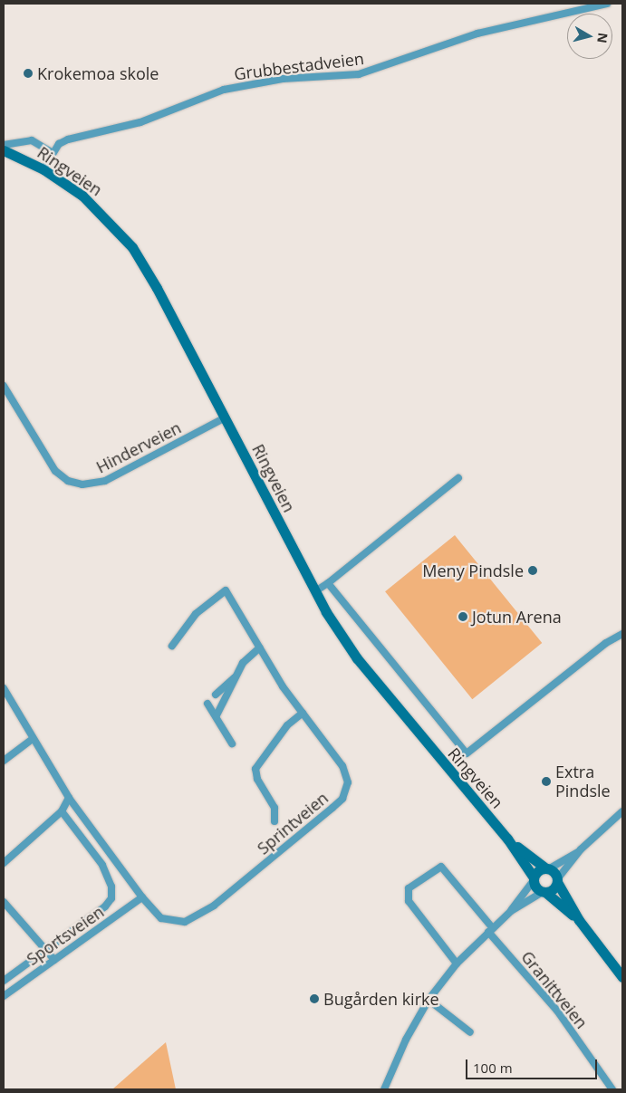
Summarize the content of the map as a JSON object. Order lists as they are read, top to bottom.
{
  "streets": {
    "main road": ["Ringveien"],
    "street": [
      "Grubbestadveien",
      "Hinderveien",
      "Sprintveien",
      "Sportsveien",
      "Granittveien"
    ]
  },
  "crossings": [
    ["Grubbestadveien", "Ringveien"],
    ["Ringveien", "Hinderveien"],
    ["Sprintveien", "Sportsveien"]
  ],
  "places": [
    "Krokemoa skole",
    "Meny Pindsle",
    "Jotun Arena",
    "Extra Pindsle",
    "Bugården kirke"
  ],
  "scale_bar": "100 m",
  "north": "right"
}
